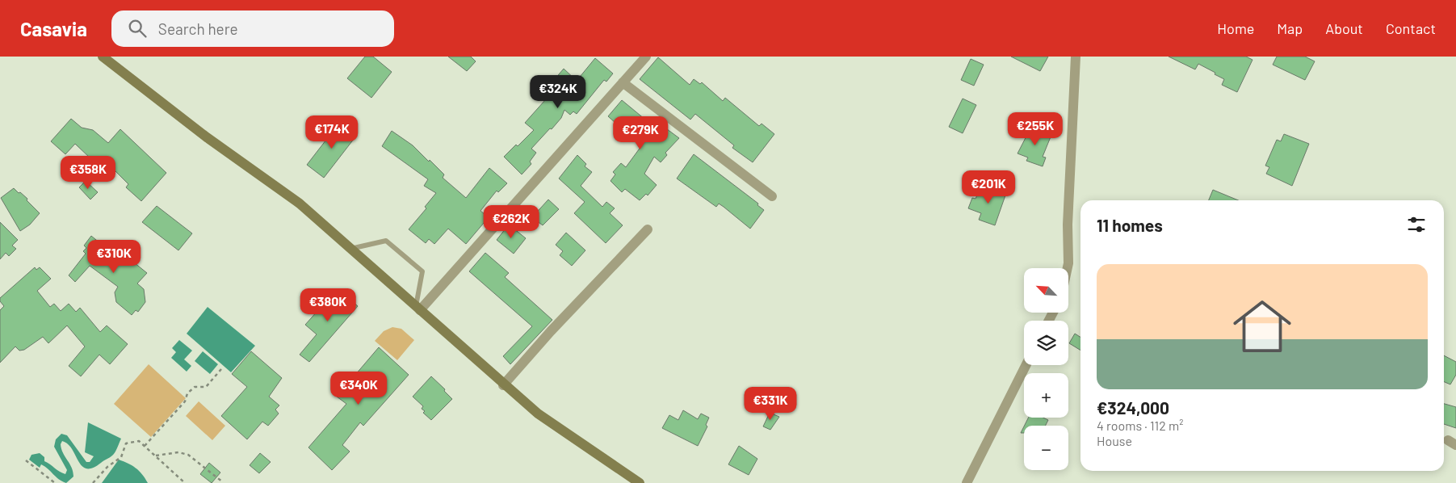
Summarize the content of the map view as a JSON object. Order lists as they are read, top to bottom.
{
  "north": "top left",
  "page": {
    "header": "Casavia",
    "search": "Search here",
    "nav": [
      "Home",
      "Map",
      "About",
      "Contact"
    ],
    "price": [
      "€324K",
      "€255K",
      "€174K",
      "€279K",
      "€358K",
      "€201K",
      "€262K",
      "€310K",
      "€380K",
      "€340K",
      "€331K"
    ],
    "heading": "11 homes",
    "list": [
      {
        "name": "€324,000",
        "note": "4 rooms · 112 m² · House"
      }
    ],
    "map_buttons": ["+", "−"]
  }
}
